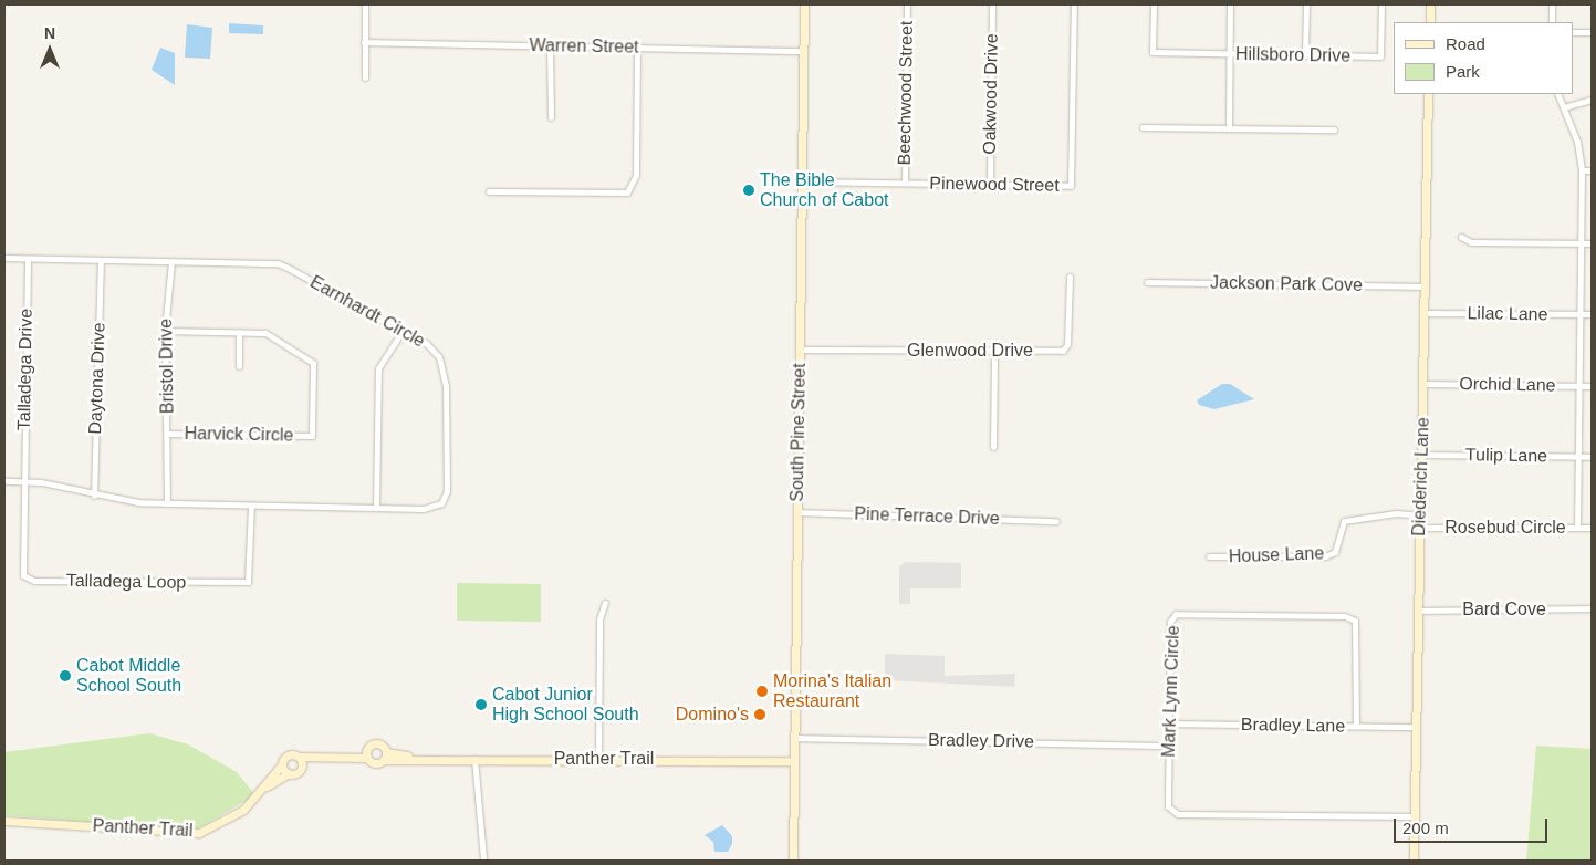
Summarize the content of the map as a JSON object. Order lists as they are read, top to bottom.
{
  "streets": {
    "street": [
      "Warren Street",
      "Hillsboro Drive",
      "Beechwood Street",
      "Oakwood Drive",
      "Pinewood Street",
      "Jackson Park Cove",
      "Earnhardt Circle",
      "Lilac Lane",
      "Glenwood Drive",
      "Bristol Drive",
      "Talladega Drive",
      "Daytona Drive",
      "Orchid Lane",
      "South Pine Street",
      "Harvick Circle",
      "Tulip Lane",
      "Diederich Lane",
      "Pine Terrace Drive",
      "Rosebud Circle",
      "House Lane",
      "Talladega Loop",
      "Bard Cove",
      "Mark Lynn Circle",
      "Bradley Lane",
      "Bradley Drive",
      "Panther Trail"
    ]
  },
  "crossings": [
    ["Warren Street", "South Pine Street"],
    ["Beechwood Street", "Pinewood Street"],
    ["Oakwood Drive", "Pinewood Street"],
    ["Pinewood Street", "South Pine Street"],
    ["Jackson Park Cove", "Diederich Lane"],
    ["Earnhardt Circle", "Bristol Drive"],
    ["Earnhardt Circle", "Talladega Drive"],
    ["Earnhardt Circle", "Daytona Drive"],
    ["Earnhardt Circle", "Talladega Loop"],
    ["Lilac Lane", "Diederich Lane"],
    ["Glenwood Drive", "South Pine Street"],
    ["Bristol Drive", "Harvick Circle"],
    ["Talladega Drive", "Talladega Loop"],
    ["Orchid Lane", "Diederich Lane"],
    ["South Pine Street", "Pine Terrace Drive"],
    ["South Pine Street", "Bradley Drive"],
    ["South Pine Street", "Panther Trail"],
    ["Tulip Lane", "Diederich Lane"],
    ["Diederich Lane", "Rosebud Circle"],
    ["Diederich Lane", "House Lane"],
    ["Diederich Lane", "Bard Cove"],
    ["Diederich Lane", "Mark Lynn Circle"],
    ["Diederich Lane", "Bradley Lane"],
    ["Mark Lynn Circle", "Bradley Lane"],
    ["Mark Lynn Circle", "Bradley Drive"]
  ],
  "places": [
    "The Bible Church of Cabot",
    "Cabot Middle School South",
    "Morina's Italian Restaurant",
    "Cabot Junior High School South",
    "Domino's"
  ],
  "legend": ["Road", "Park"],
  "scale_bar": "200 m",
  "north": "top"
}
